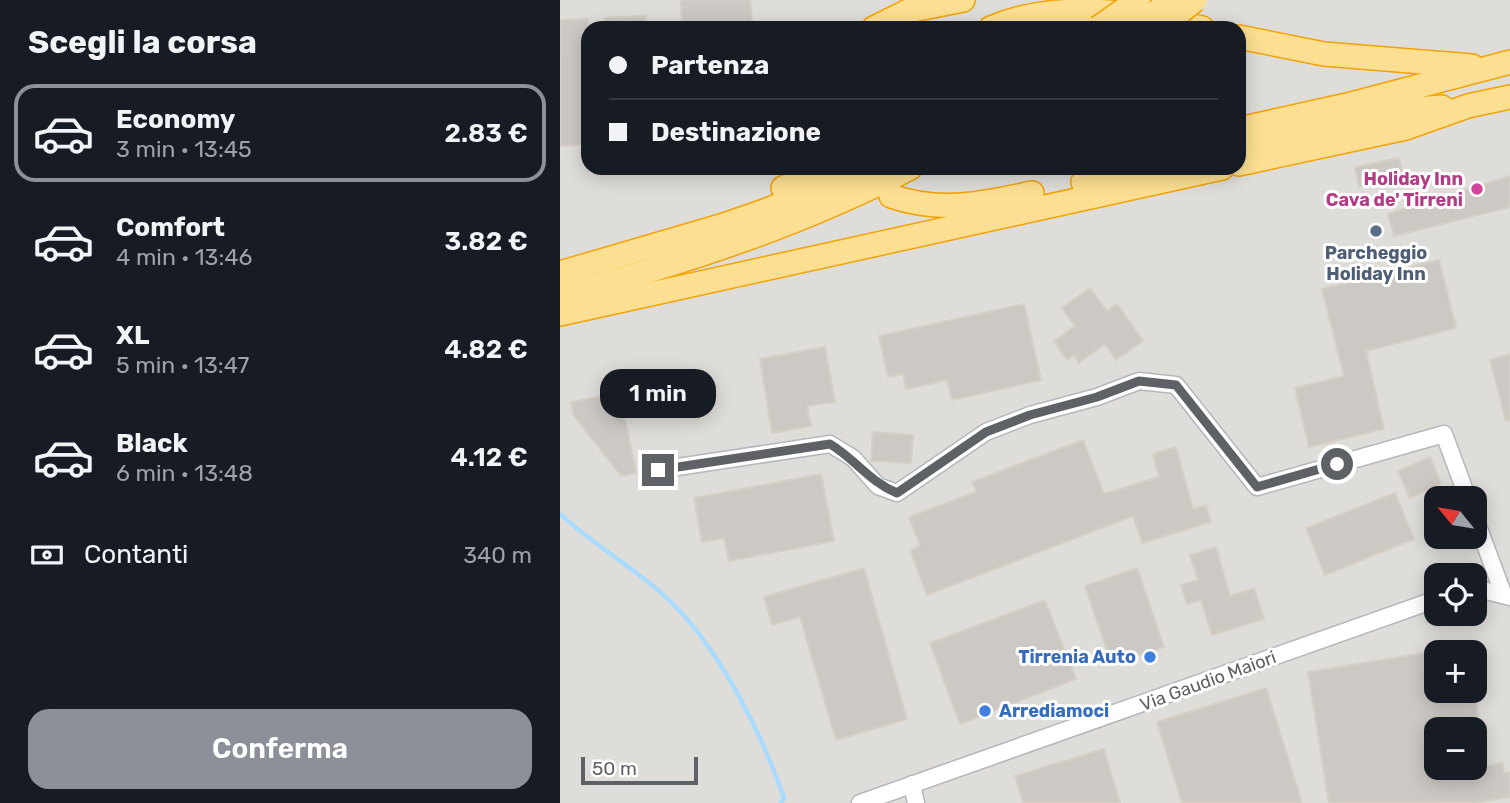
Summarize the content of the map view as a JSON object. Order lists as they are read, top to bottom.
{
  "streets": {
    "street": ["Via Gaudio Maiori"]
  },
  "places": [
    "Holiday Inn Cava de' Tirreni",
    "Parcheggio Holiday Inn",
    "Tirrenia Auto",
    "Arrediamoci"
  ],
  "scale_bar": "50 m",
  "north": "top left",
  "page": {
    "heading": "Scegli la corsa",
    "banner": ["Partenza", "Destinazione"],
    "list": [
      {
        "name": "Economy",
        "note": "3 min · 13:45",
        "value": "2.83 €"
      },
      {
        "name": "Comfort",
        "note": "4 min · 13:46",
        "value": "3.82 €"
      },
      {
        "name": "XL",
        "note": "5 min · 13:47",
        "value": "4.82 €"
      },
      {
        "name": "Black",
        "note": "6 min · 13:48",
        "value": "4.12 €"
      }
    ],
    "bubble": "1 min",
    "map_buttons": ["+", "−"],
    "pay": ["Contanti", "340 m"],
    "buttons": "Conferma",
    "scale": "50 m"
  }
}
